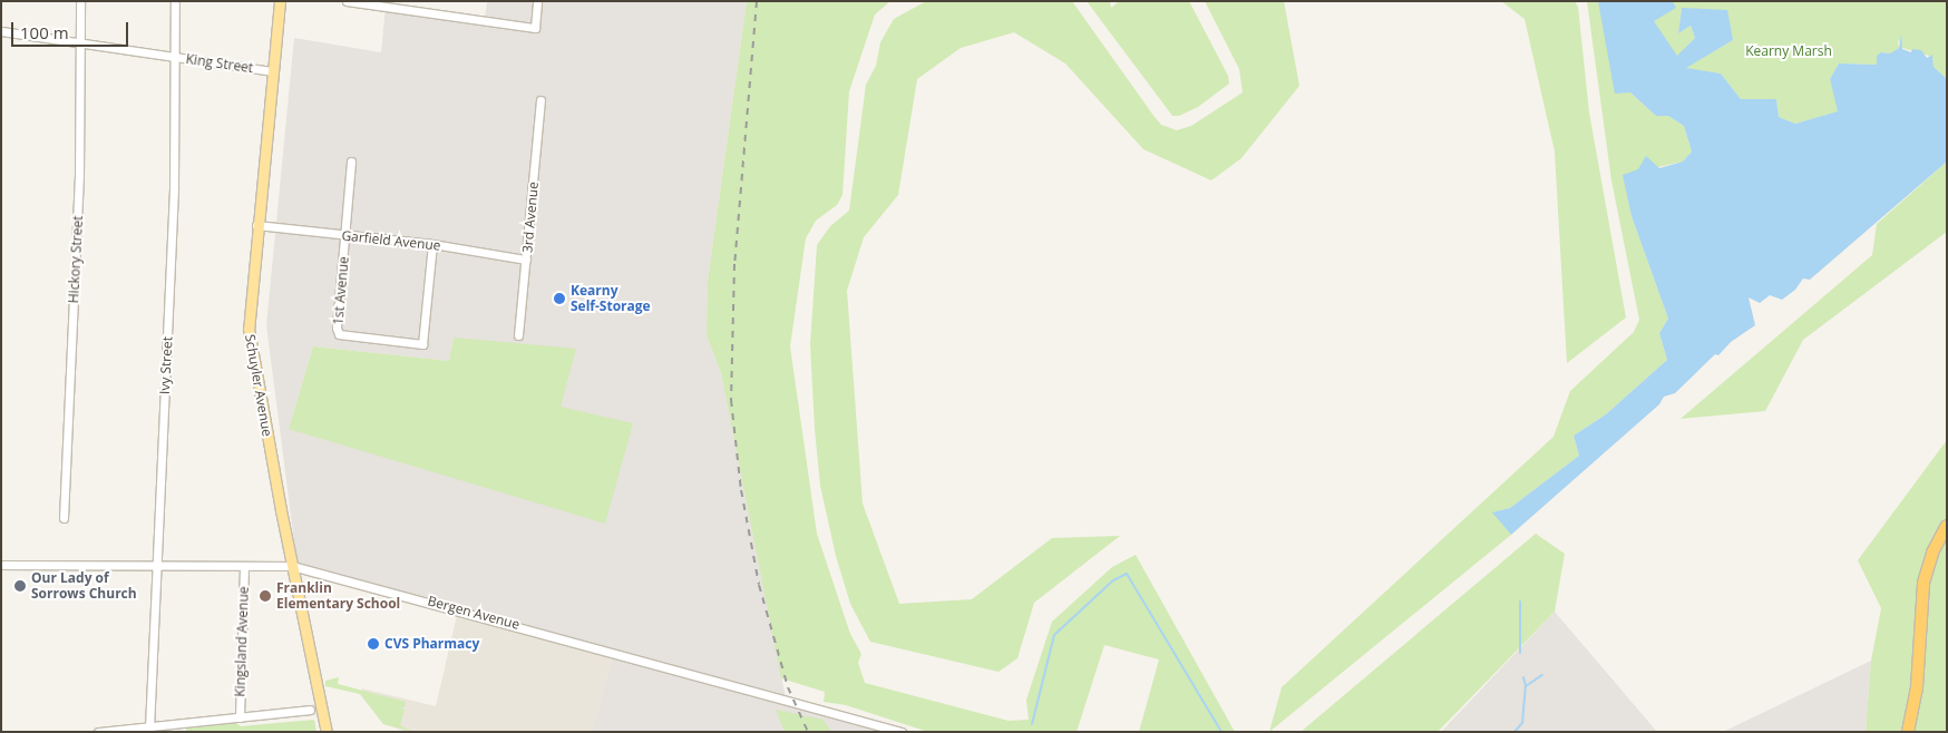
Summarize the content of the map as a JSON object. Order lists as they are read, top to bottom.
{
  "streets": {
    "main road": ["Schuyler Avenue"],
    "street": [
      "King Street",
      "3rd Avenue",
      "Garfield Avenue",
      "Hickory Street",
      "1st Avenue",
      "Ivy Street",
      "Bergen Avenue",
      "Kingsland Avenue"
    ]
  },
  "crossings": [
    ["King Street", "Hickory Street"],
    ["King Street", "Ivy Street"],
    ["King Street", "Schuyler Avenue"],
    ["3rd Avenue", "Garfield Avenue"],
    ["Garfield Avenue", "1st Avenue"],
    ["Garfield Avenue", "Schuyler Avenue"],
    ["Ivy Street", "Bergen Avenue"],
    ["Schuyler Avenue", "Bergen Avenue"],
    ["Bergen Avenue", "Kingsland Avenue"]
  ],
  "parks": ["Kearny Marsh"],
  "places": [
    "Kearny Self-Storage",
    "Our Lady of Sorrows Church",
    "Franklin Elementary School",
    "CVS Pharmacy"
  ],
  "scale_bar": "100 m"
}
